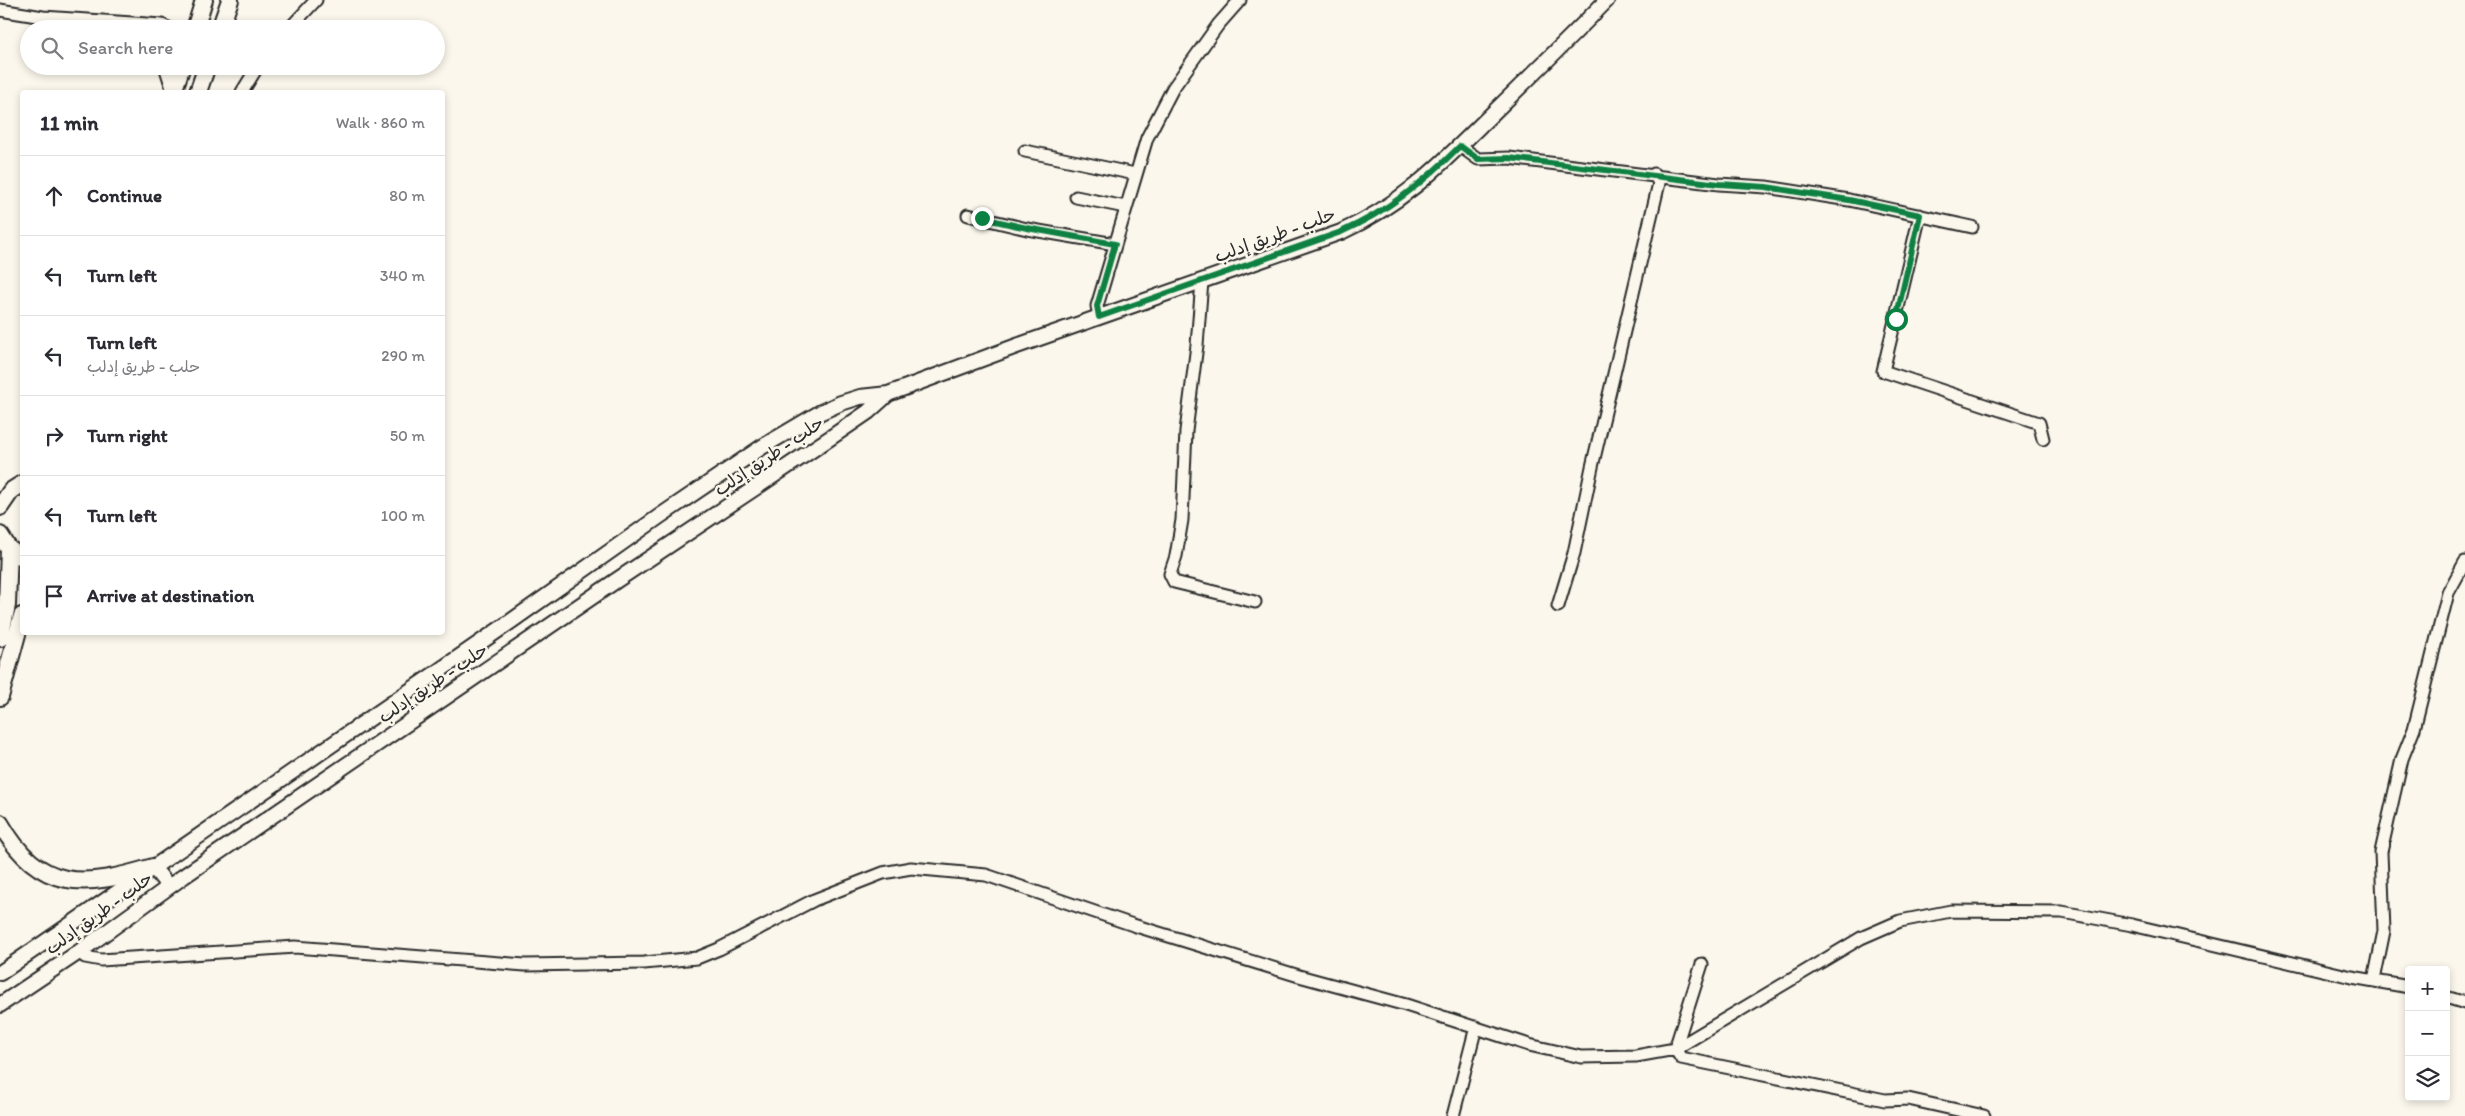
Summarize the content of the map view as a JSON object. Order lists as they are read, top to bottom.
{
  "streets": {
    "main road": ["حلب - طريق إدلب"]
  },
  "page": {
    "search": "Search here",
    "heading": ["11 min", "Walk · 860 m"],
    "list": [
      ["Continue", "80 m"],
      ["Turn left", "340 m"],
      ["Turn left", "حلب - طريق إدلب", "290 m"],
      ["Turn right", "50 m"],
      ["Turn left", "100 m"],
      "Arrive at destination"
    ],
    "map_buttons": ["+", "−"]
  }
}
